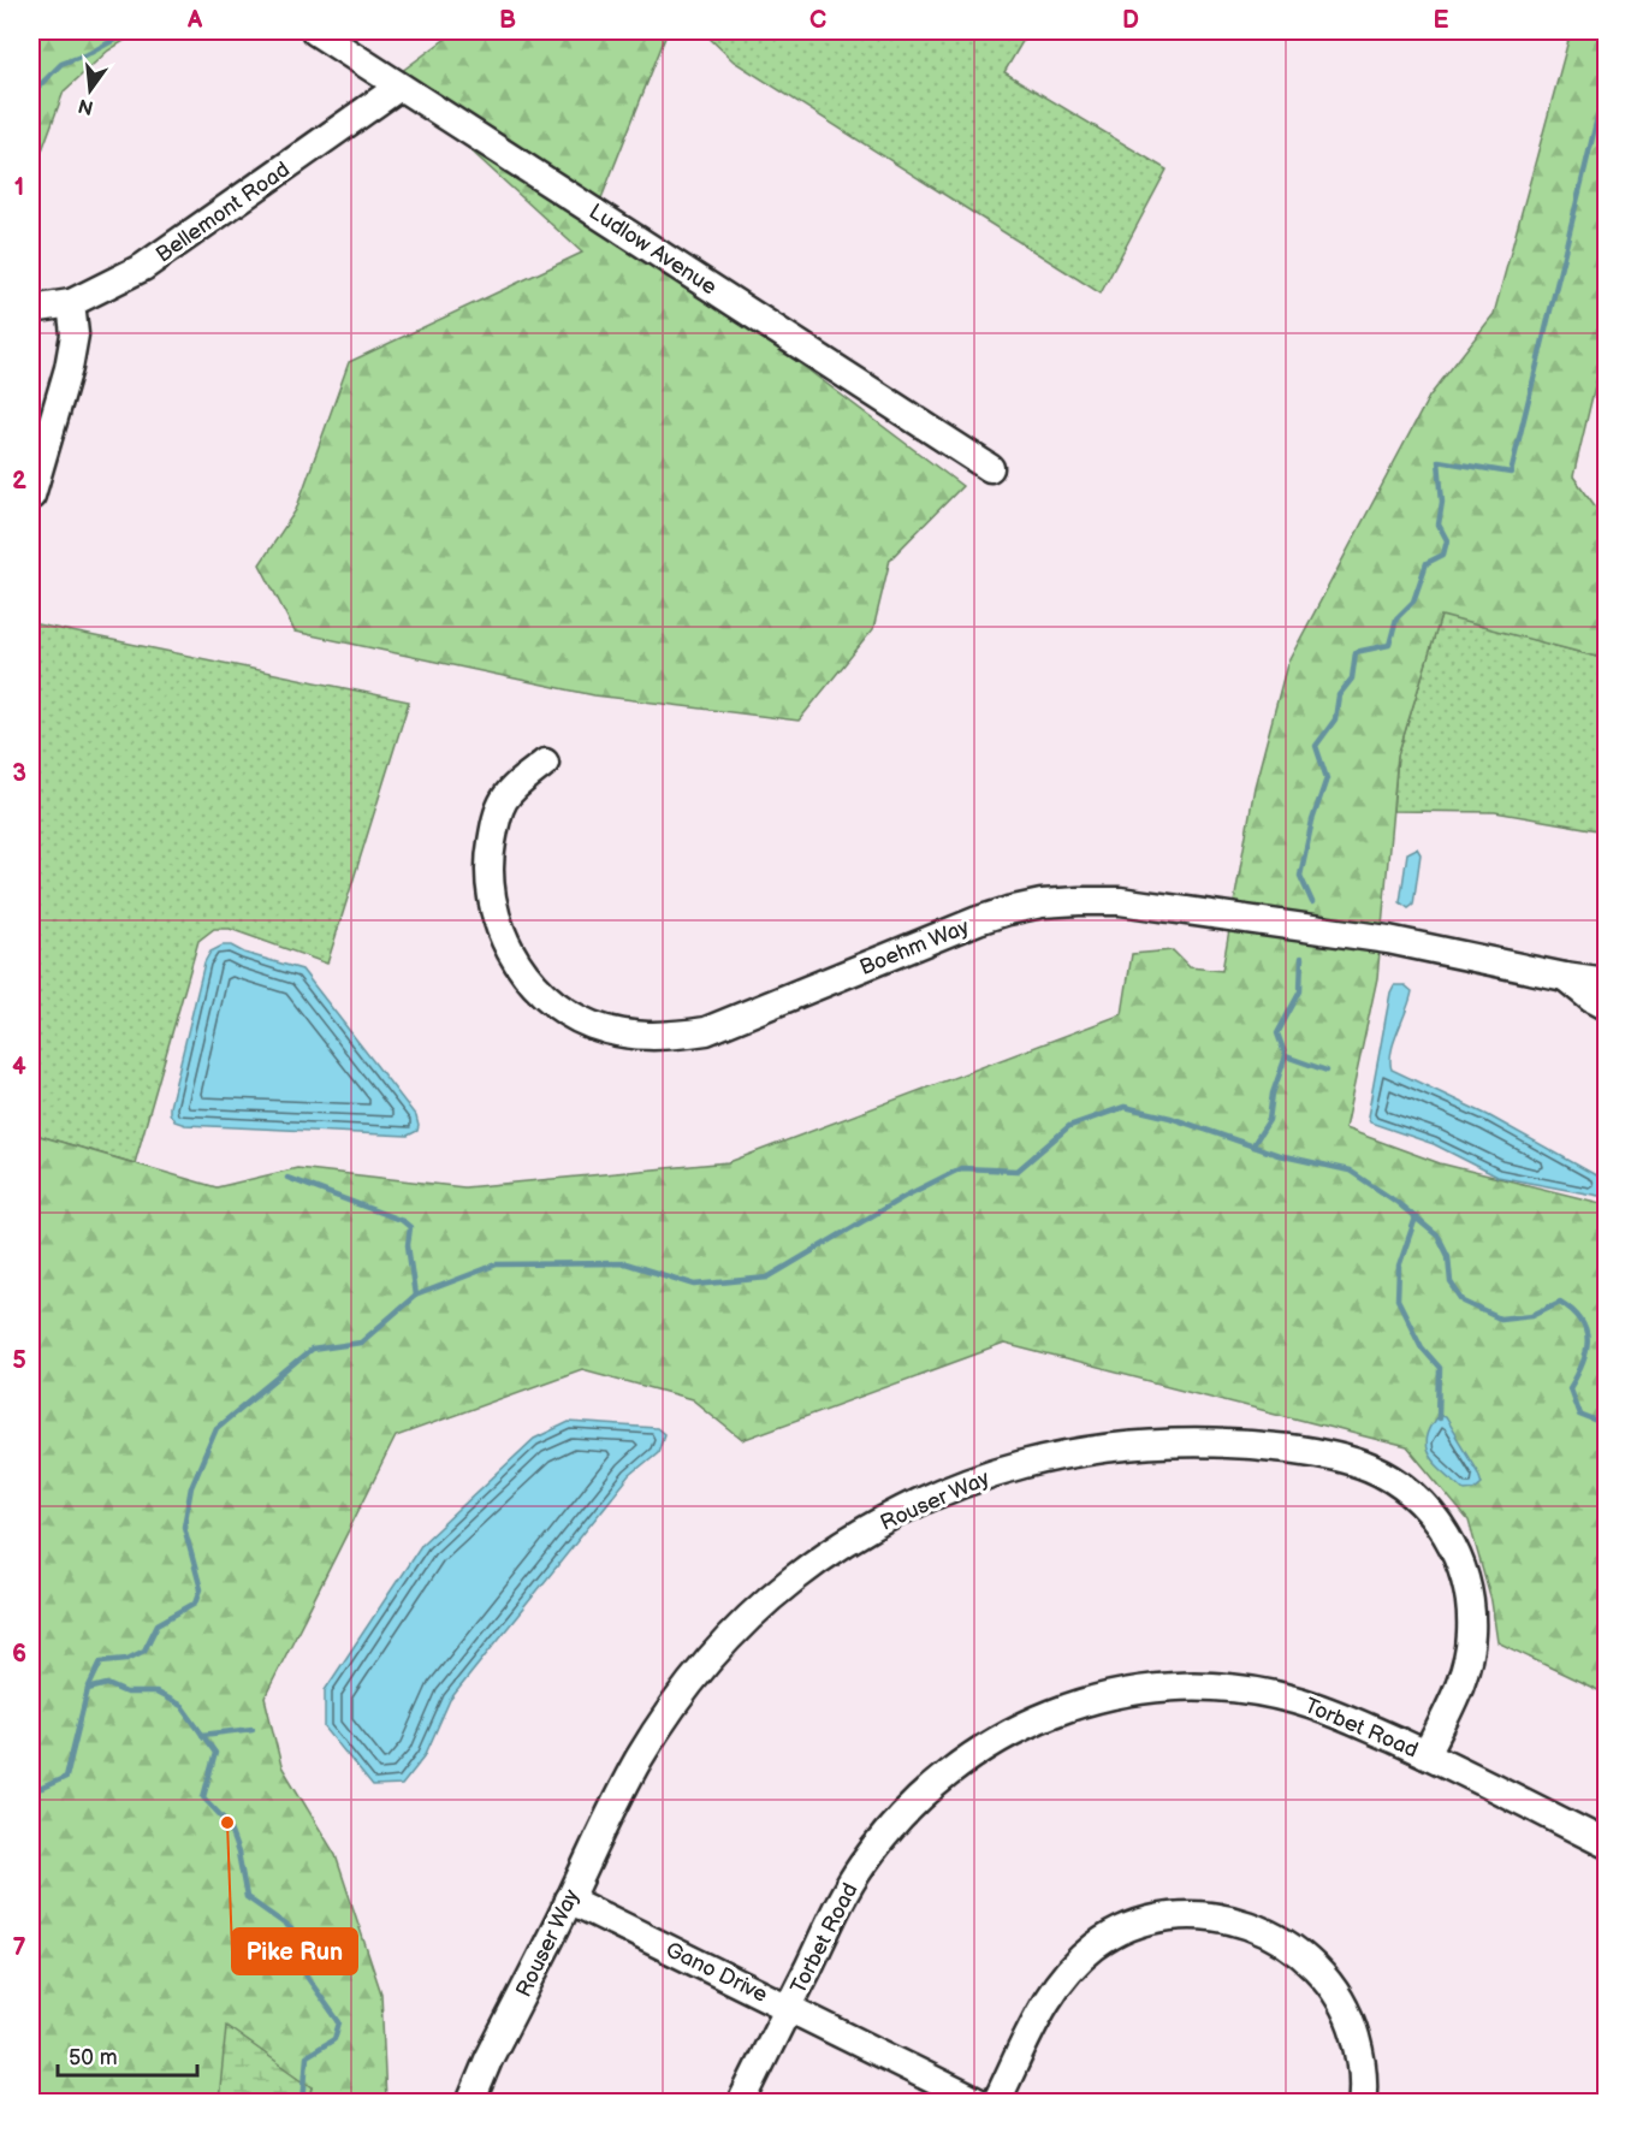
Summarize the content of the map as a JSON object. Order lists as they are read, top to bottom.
{
  "streets": {
    "street": [
      "Bellemont Road",
      "Ludlow Avenue",
      "Boehm Way",
      "Rouser Way",
      "Torbet Road",
      "Gano Drive"
    ]
  },
  "crossings": [
    ["Bellemont Road", "Ludlow Avenue"],
    ["Rouser Way", "Torbet Road"],
    ["Rouser Way", "Gano Drive"],
    ["Torbet Road", "Gano Drive"]
  ],
  "places": ["Pike Run"],
  "scale_bar": "50 m",
  "north": "bottom",
  "grid": {
    "columns": [
      "A",
      "B",
      "C",
      "D",
      "E"
    ],
    "rows": [
      "1",
      "2",
      "3",
      "4",
      "5",
      "6",
      "7"
    ]
  }
}
